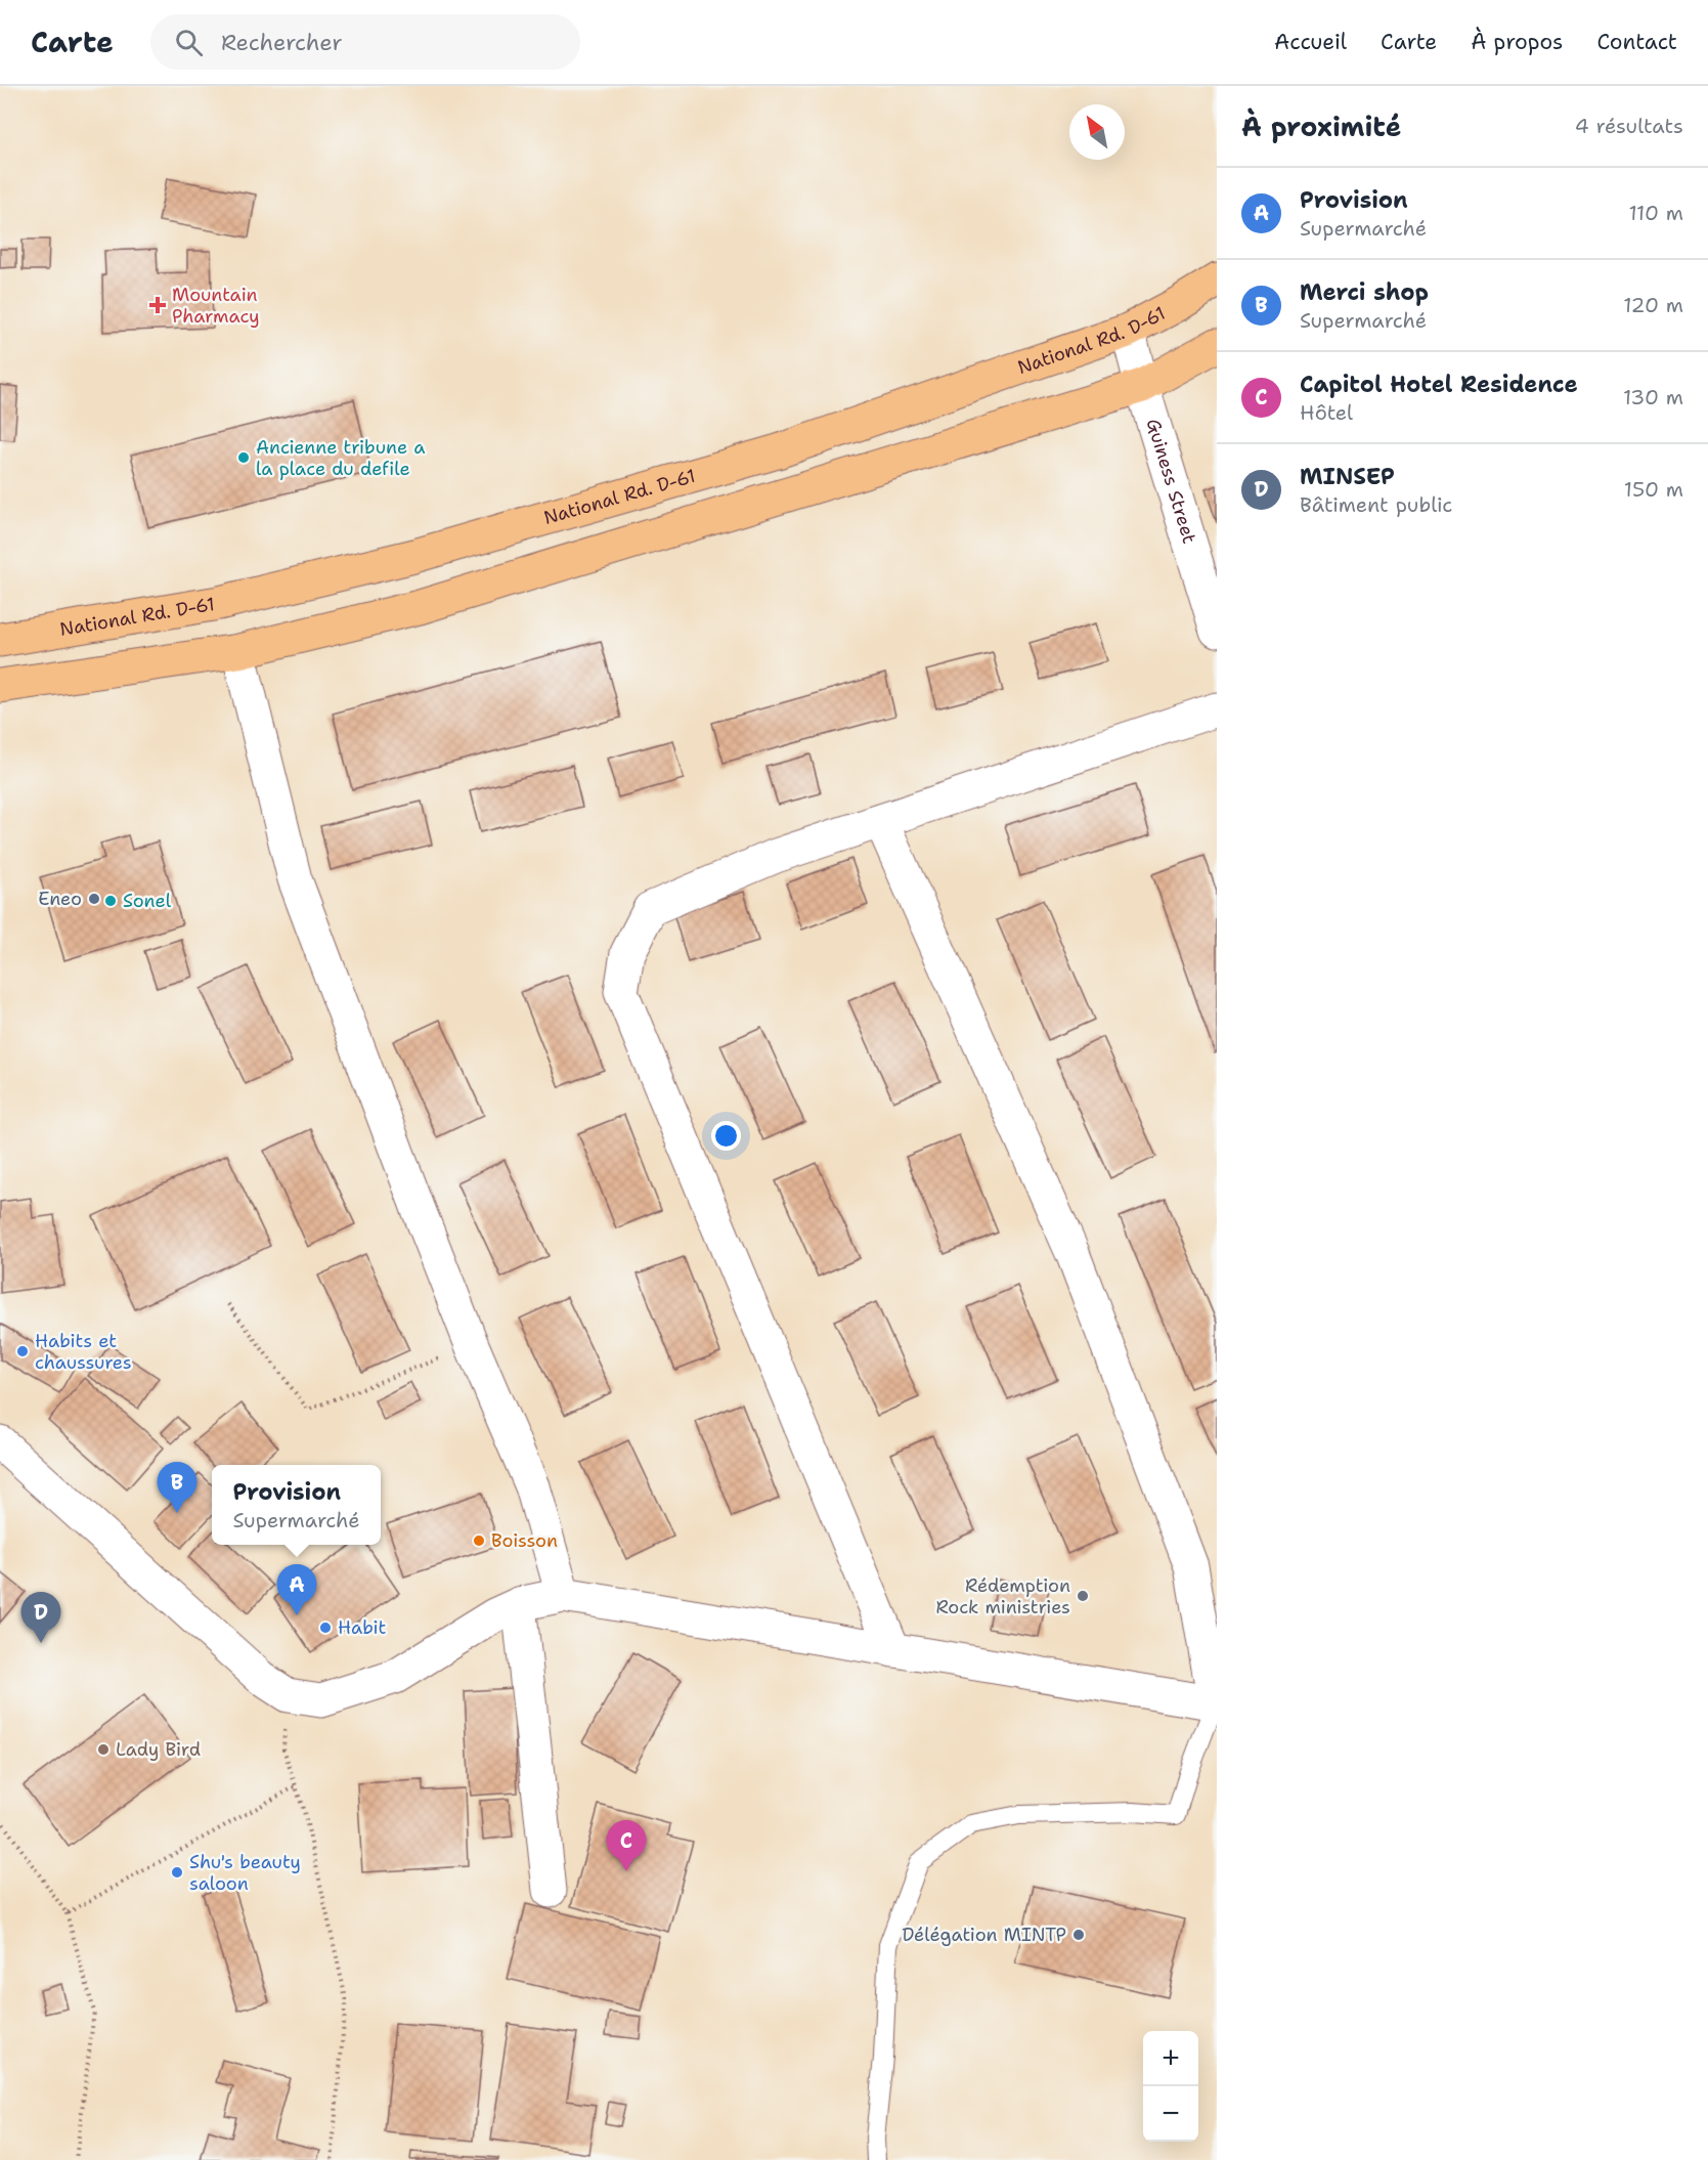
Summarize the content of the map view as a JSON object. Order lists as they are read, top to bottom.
{
  "streets": {
    "highway": ["National Rd. D-61"],
    "street": ["Guiness Street"]
  },
  "crossings": [
    ["National Rd. D-61", "Guiness Street"]
  ],
  "places": {
    "health": ["Mountain Pharmacy"],
    "other": [
      "Ancienne tribune a la place du defile",
      "Eneo",
      "Sonel",
      "Habits et chaussures",
      "Boisson",
      "Rédemption Rock ministries",
      "Habit",
      "Lady Bird",
      "Shu's beauty saloon",
      "Délégation MINTP"
    ]
  },
  "north": "top left",
  "page": {
    "header": "Carte",
    "search": "Rechercher",
    "nav": [
      "Accueil",
      "Carte",
      "À propos",
      "Contact"
    ],
    "heading": ["À proximité", "4 résultats"],
    "list": [
      {
        "mark": "A",
        "name": "Provision",
        "note": "Supermarché",
        "value": "110 m"
      },
      {
        "mark": "B",
        "name": "Merci shop",
        "note": "Supermarché",
        "value": "120 m"
      },
      {
        "mark": "C",
        "name": "Capitol Hotel Residence",
        "note": "Hôtel",
        "value": "130 m"
      },
      {
        "mark": "D",
        "name": "MINSEP",
        "note": "Bâtiment public",
        "value": "150 m"
      }
    ],
    "pins": [
      "B",
      "A",
      "D",
      "C"
    ],
    "popup": ["Provision", "Supermarché"],
    "map_buttons": ["+", "−"]
  }
}
